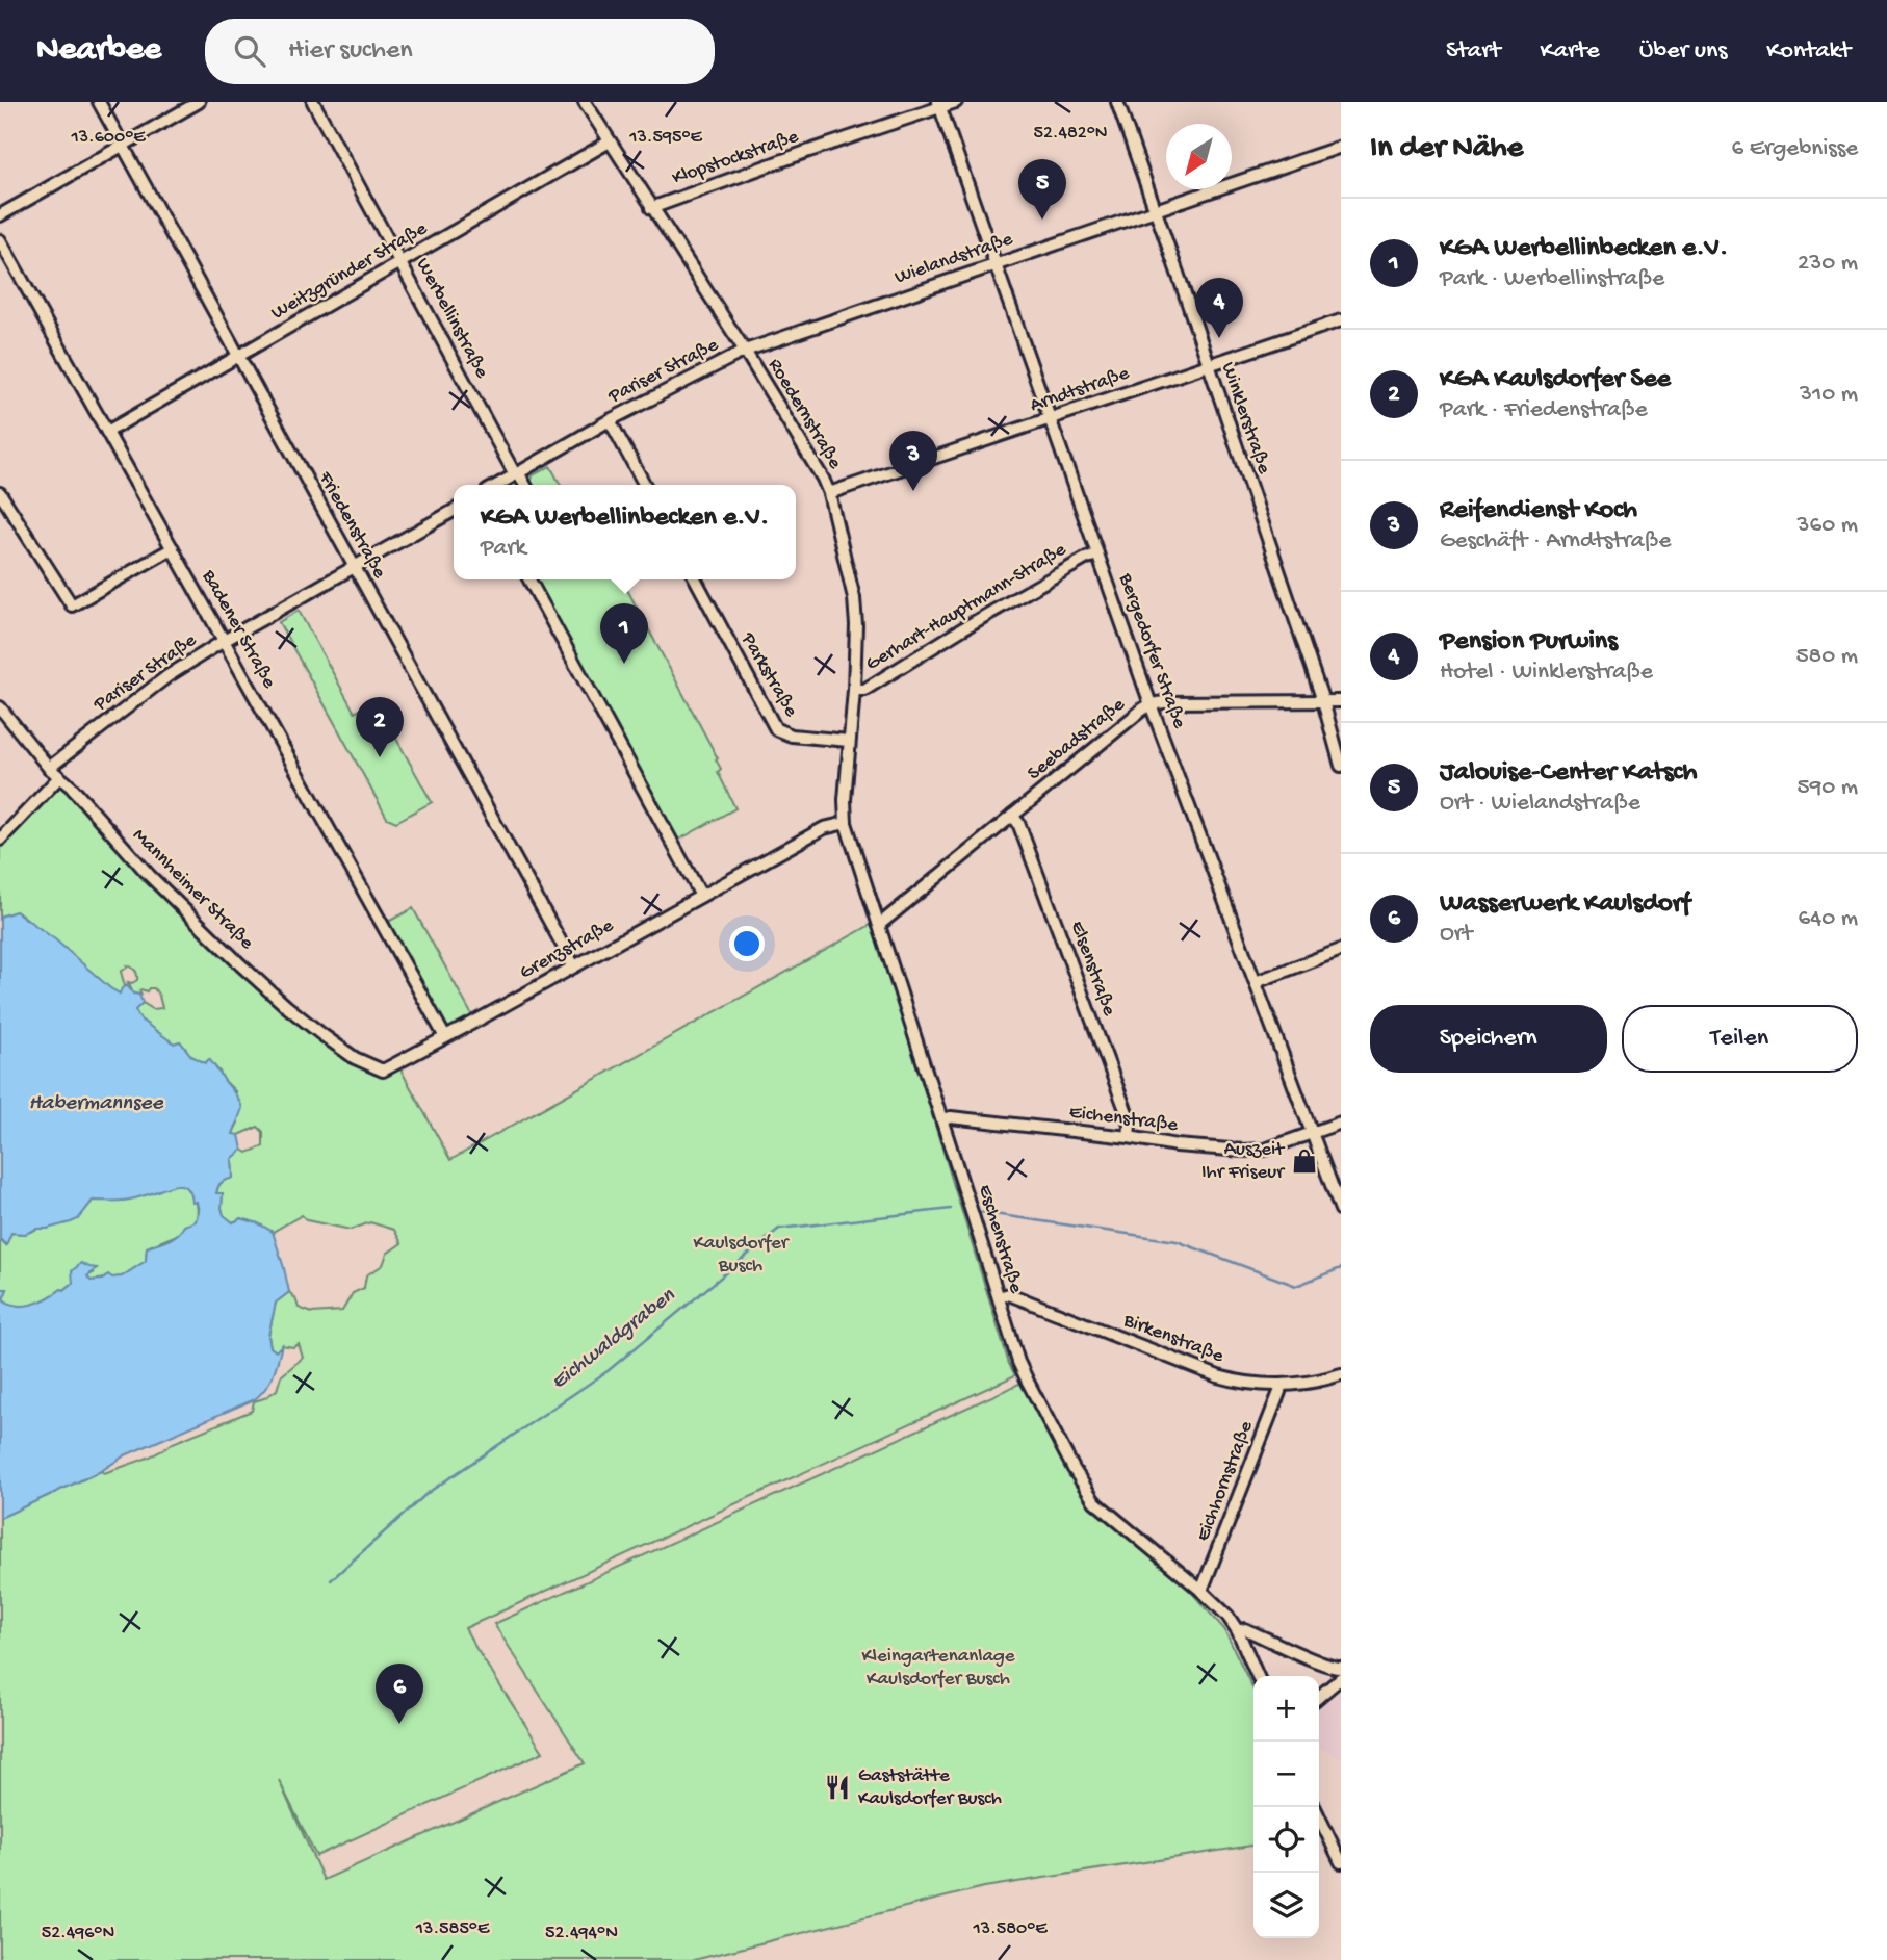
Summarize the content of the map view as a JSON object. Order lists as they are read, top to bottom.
{
  "streets": {
    "street": [
      "Klopstockstraße",
      "Wielandstraße",
      "Weitzgründer Straße",
      "Werbellinstraße",
      "Pariser Straße",
      "Arndtstraße",
      "Roedernstraße",
      "Winklerstraße",
      "Friedenstraße",
      "Gerhart-Hauptmann-Straße",
      "Badener Straße",
      "Bergedorfer Straße",
      "Parkstraße",
      "Seebadstraße",
      "Mannheimer Straße",
      "Grenzstraße",
      "Elsenstraße",
      "Eichenstraße",
      "Eschenstraße",
      "Birkenstraße",
      "Eichhornstraße"
    ]
  },
  "crossings": [
    ["Klopstockstraße", "Roedernstraße"],
    ["Klopstockstraße", "Bergedorfer Straße"],
    ["Wielandstraße", "Pariser Straße"],
    ["Wielandstraße", "Roedernstraße"],
    ["Wielandstraße", "Winklerstraße"],
    ["Wielandstraße", "Bergedorfer Straße"],
    ["Weitzgründer Straße", "Werbellinstraße"],
    ["Weitzgründer Straße", "Roedernstraße"],
    ["Weitzgründer Straße", "Friedenstraße"],
    ["Weitzgründer Straße", "Badener Straße"],
    ["Werbellinstraße", "Pariser Straße"],
    ["Pariser Straße", "Roedernstraße"],
    ["Pariser Straße", "Friedenstraße"],
    ["Pariser Straße", "Badener Straße"],
    ["Pariser Straße", "Mannheimer Straße"],
    ["Arndtstraße", "Roedernstraße"],
    ["Arndtstraße", "Winklerstraße"],
    ["Arndtstraße", "Bergedorfer Straße"],
    ["Roedernstraße", "Gerhart-Hauptmann-Straße"],
    ["Roedernstraße", "Parkstraße"],
    ["Roedernstraße", "Eschenstraße"],
    ["Winklerstraße", "Seebadstraße"],
    ["Friedenstraße", "Grenzstraße"],
    ["Gerhart-Hauptmann-Straße", "Bergedorfer Straße"],
    ["Badener Straße", "Grenzstraße"],
    ["Bergedorfer Straße", "Seebadstraße"],
    ["Bergedorfer Straße", "Eichenstraße"],
    ["Seebadstraße", "Elsenstraße"],
    ["Seebadstraße", "Eschenstraße"],
    ["Mannheimer Straße", "Grenzstraße"],
    ["Grenzstraße", "Eschenstraße"],
    ["Elsenstraße", "Eichenstraße"],
    ["Eichenstraße", "Eschenstraße"],
    ["Eschenstraße", "Birkenstraße"],
    ["Eschenstraße", "Eichhornstraße"],
    ["Birkenstraße", "Eichhornstraße"]
  ],
  "water": ["Habermannsee", "Eichwaldgraben"],
  "parks": ["Kaulsdorfer Busch", "Kleingartenanlage Kaulsdorfer Busch"],
  "places": {
    "shop": ["Auszeit Ihr Friseur"],
    "restaurant": ["Gaststätte Kaulsdorfer Busch"]
  },
  "north": "bottom left",
  "page": {
    "header": "Nearbee",
    "search": "Hier suchen",
    "nav": [
      "Start",
      "Karte",
      "Über uns",
      "Kontakt"
    ],
    "heading": ["In der Nähe", "6 Ergebnisse"],
    "pins": [
      "5",
      "4",
      "3",
      "1",
      "2",
      "6"
    ],
    "list": [
      {
        "mark": "1",
        "name": "KGA Werbellinbecken e.V.",
        "note": "Park · Werbellinstraße",
        "value": "230 m"
      },
      {
        "mark": "2",
        "name": "KGA Kaulsdorfer See",
        "note": "Park · Friedenstraße",
        "value": "310 m"
      },
      {
        "mark": "3",
        "name": "Reifendienst Koch",
        "note": "Geschäft · Arndtstraße",
        "value": "360 m"
      },
      {
        "mark": "4",
        "name": "Pension Purwins",
        "note": "Hotel · Winklerstraße",
        "value": "580 m"
      },
      {
        "mark": "5",
        "name": "Jalouise-Center Katsch",
        "note": "Ort · Wielandstraße",
        "value": "590 m"
      },
      {
        "mark": "6",
        "name": "Wasserwerk Kaulsdorf",
        "note": "Ort",
        "value": "640 m"
      }
    ],
    "popup": ["KGA Werbellinbecken e.V.", "Park"],
    "buttons": ["Speichern", "Teilen"],
    "map_buttons": ["+", "−"]
  },
  "coordinates": [
    "52.482°N",
    "13.595°E",
    "13.600°E",
    "13.585°E",
    "13.580°E",
    "52.496°N",
    "52.494°N"
  ]
}
